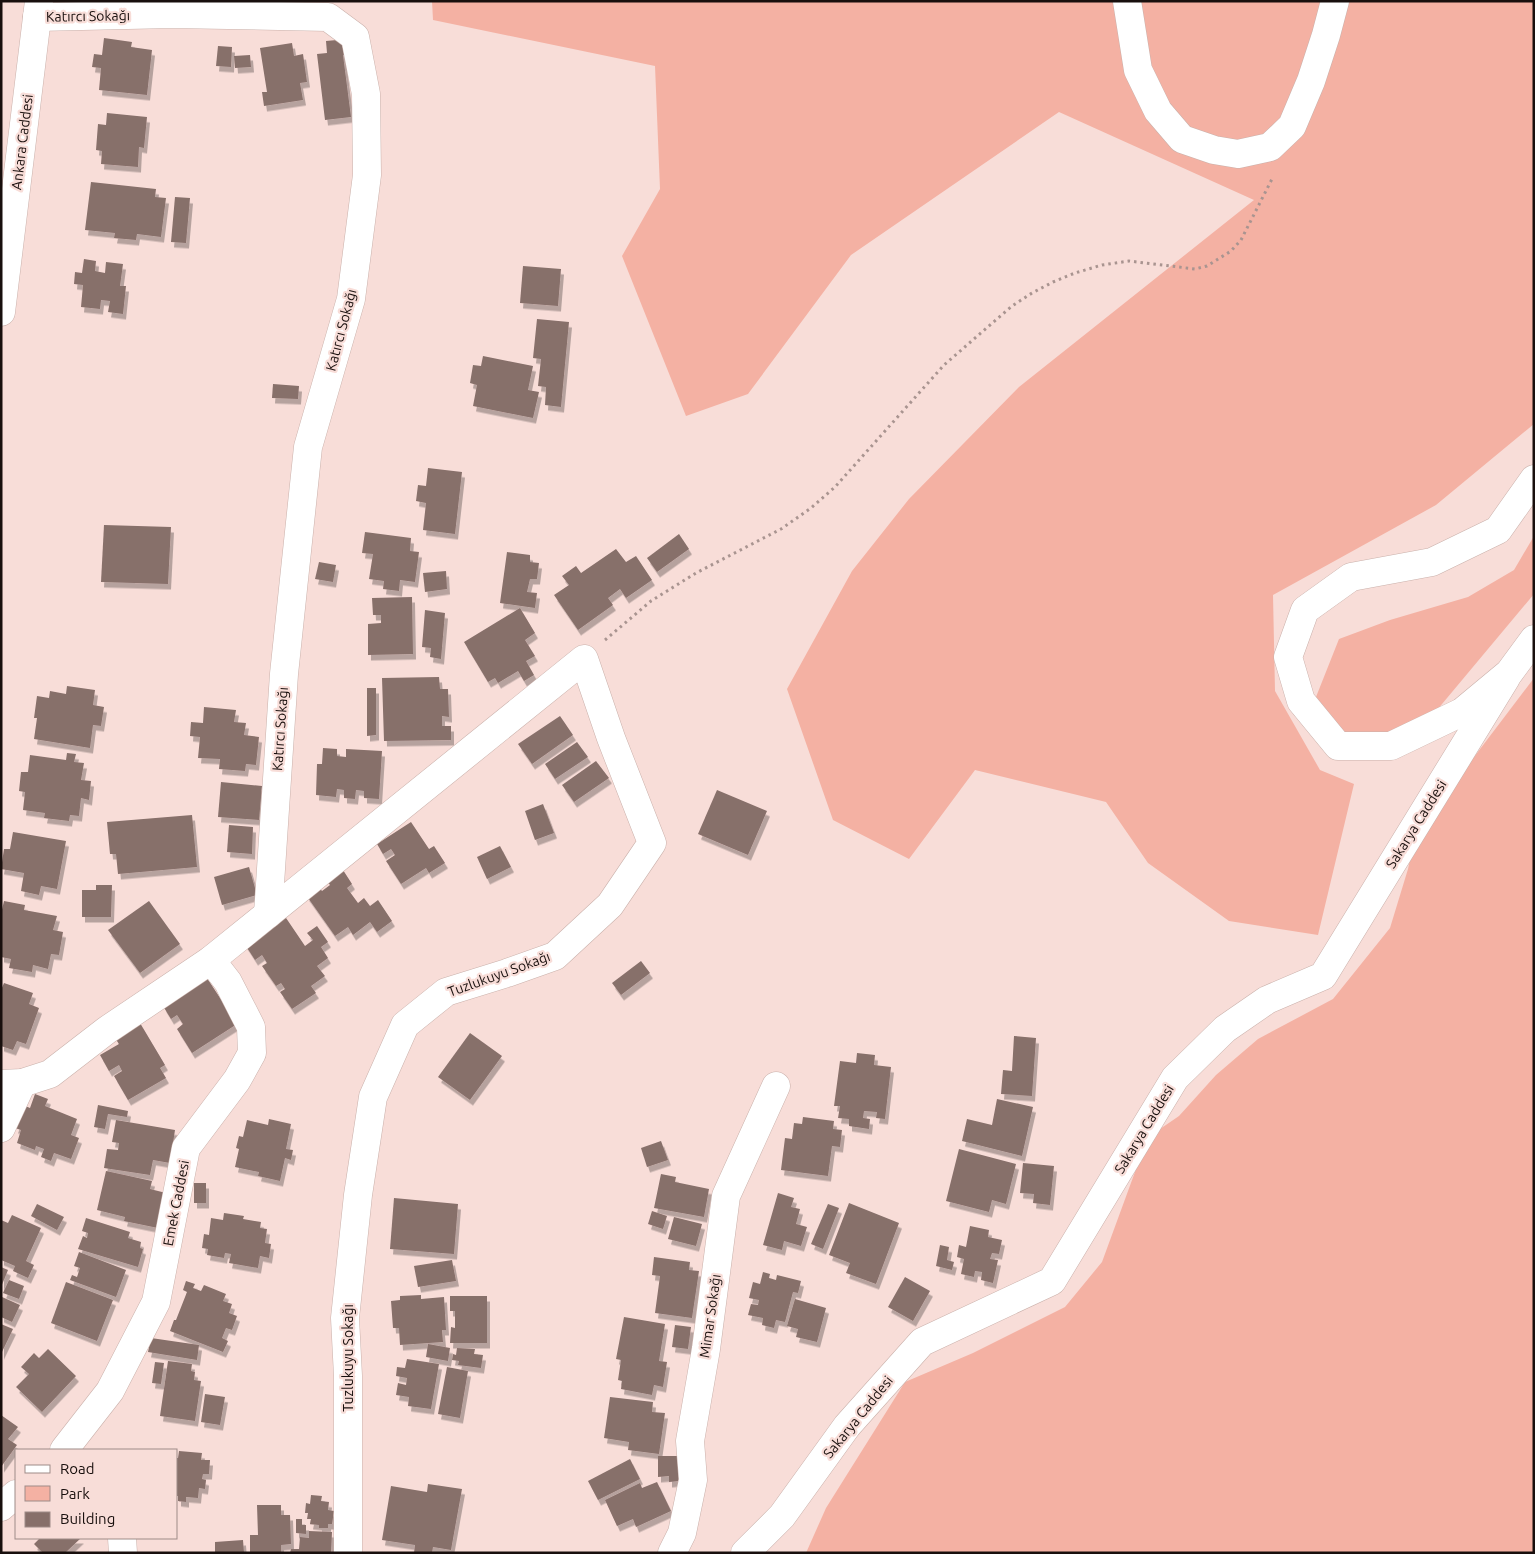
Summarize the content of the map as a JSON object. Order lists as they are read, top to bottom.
{
  "streets": {
    "street": [
      "Katırcı Sokağı",
      "Ankara Caddesi",
      "Sakarya Caddesi",
      "Tuzlukuyu Sokağı",
      "Emek Caddesi",
      "Mimar Sokağı"
    ]
  },
  "crossings": [
    ["Katırcı Sokağı", "Ankara Caddesi"]
  ],
  "legend": ["Road", "Park", "Building"]
}
